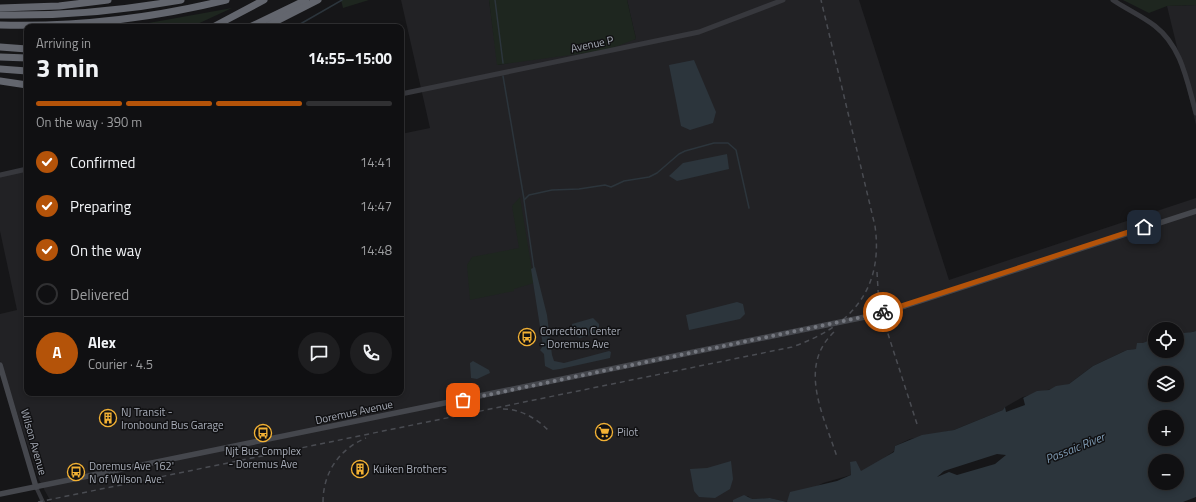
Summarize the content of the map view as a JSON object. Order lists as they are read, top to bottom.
{
  "streets": {
    "main road": ["Doremus Avenue", "Wilson Avenue"],
    "street": ["Avenue P"]
  },
  "crossings": [
    ["Doremus Avenue", "Wilson Avenue"]
  ],
  "water": ["Passaic River"],
  "places": {
    "bus stop": ["Correction Center - Doremus Ave", "Njt Bus Complex - Doremus Ave", "Doremus Ave 162' N of Wilson Ave."],
    "building": ["NJ Transit - Ironbound Bus Garage", "Kuiken Brothers"],
    "supermarket": ["Pilot"]
  },
  "page": {
    "heading": ["3 min", "Arriving in", "14:55–15:00"],
    "panel": ["Alex", "Courier · 4.5"],
    "bar": "On the way · 390 m",
    "list": [
      ["Confirmed", "14:41"],
      ["Preparing", "14:47"],
      ["On the way", "14:48"],
      "Delivered"
    ],
    "map_buttons": ["+", "−"],
    "round": "A"
  }
}
